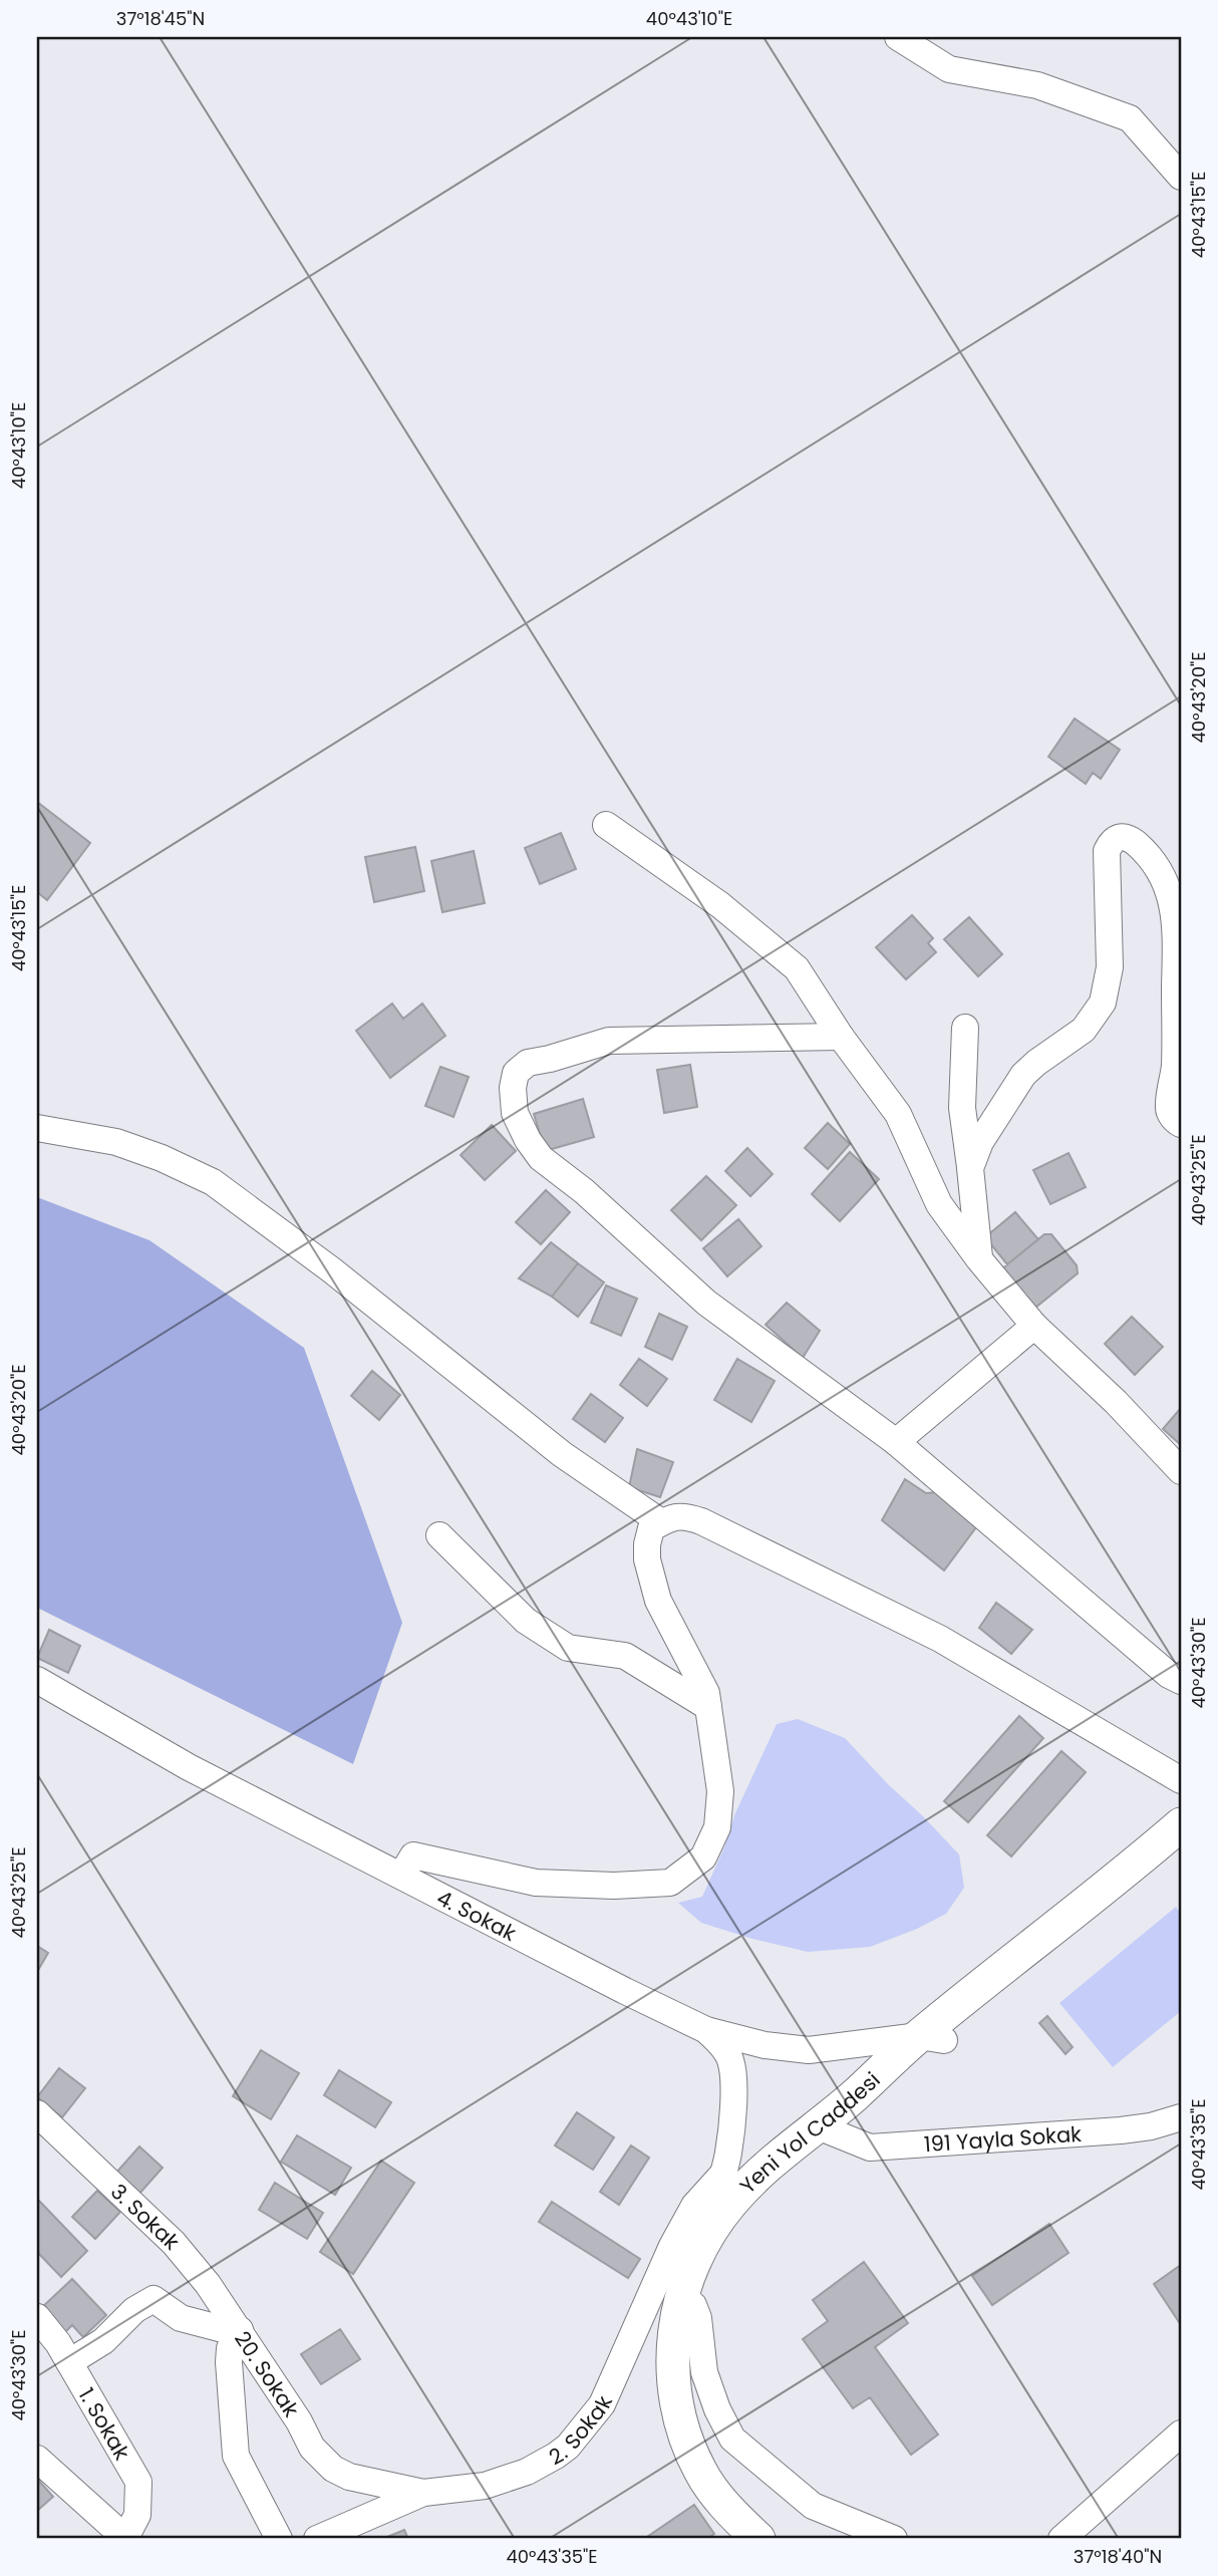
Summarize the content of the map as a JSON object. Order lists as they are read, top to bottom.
{
  "streets": {
    "main road": ["Yeni Yol Caddesi"],
    "street": [
      "4. Sokak",
      "191 Yayla Sokak",
      "3. Sokak",
      "20. Sokak",
      "1. Sokak",
      "2. Sokak"
    ]
  },
  "crossings": [
    ["4. Sokak", "Yeni Yol Caddesi"],
    ["4. Sokak", "2. Sokak"],
    ["Yeni Yol Caddesi", "191 Yayla Sokak"],
    ["Yeni Yol Caddesi", "2. Sokak"],
    ["3. Sokak", "20. Sokak"],
    ["20. Sokak", "1. Sokak"],
    ["20. Sokak", "2. Sokak"]
  ],
  "coordinates": [
    "37°18'45\"N",
    "40°43'10\"E",
    "40°43'15\"E",
    "40°43'20\"E",
    "40°43'25\"E",
    "40°43'30\"E",
    "40°43'35\"E",
    "37°18'40\"N"
  ]
}
